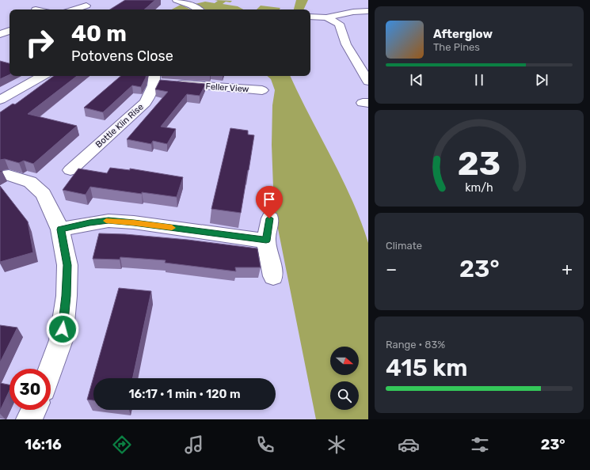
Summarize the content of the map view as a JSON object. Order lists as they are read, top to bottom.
{
  "streets": {
    "street": ["Feller View", "Bottle Klin Rise"]
  },
  "crossings": [
    ["Feller View", "Bottle Klin Rise"]
  ],
  "north": "right",
  "page": {
    "turn": ["40 m", "Potovens Close"],
    "song": ["Afterglow", "The Pines"],
    "tile": [
      "Climate",
      ["Range · 83%", "415 km"]
    ],
    "heat": ["−", "23°", "+"],
    "limit": "30",
    "trip": "16:17 · 1 min · 120 m",
    "tabs": ["16:16", "23°"],
    "gauge": ["23", "km/h"]
  }
}
